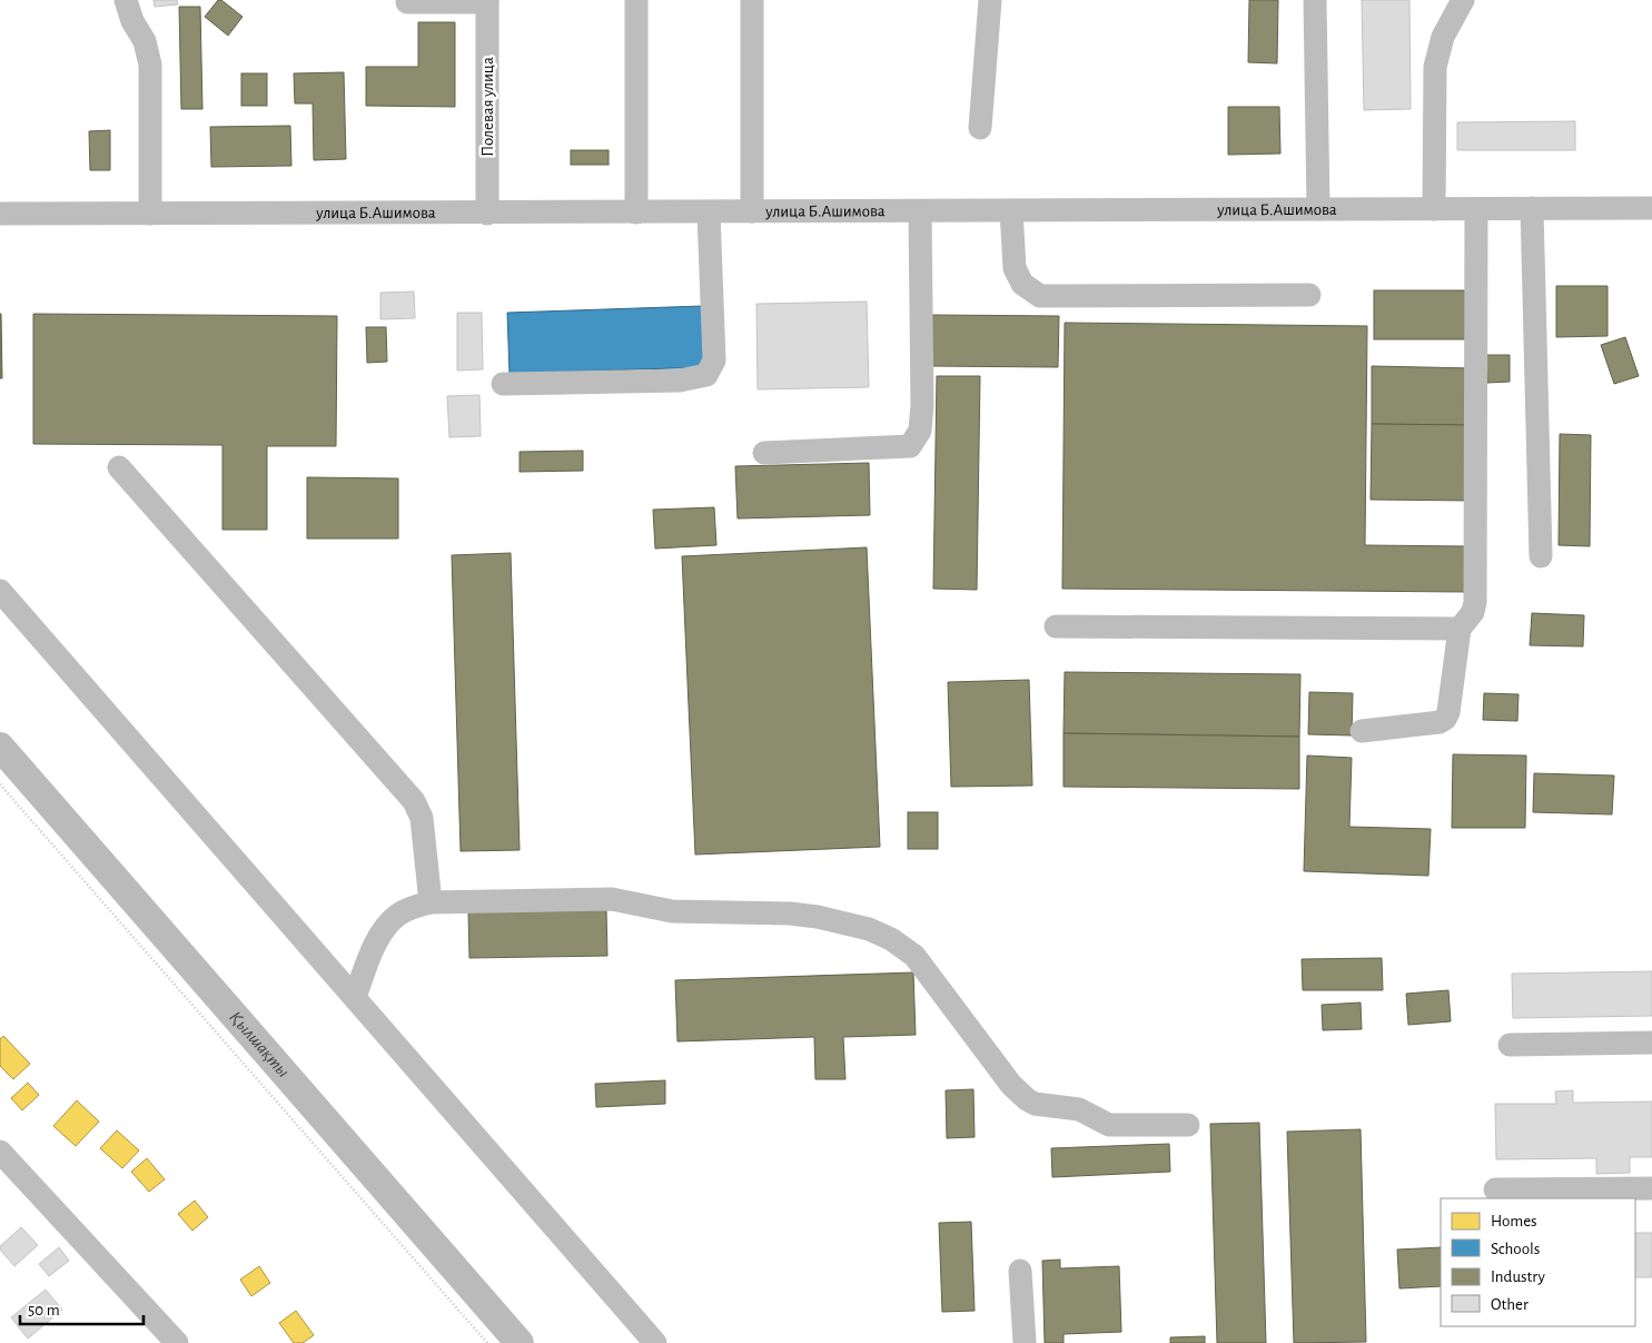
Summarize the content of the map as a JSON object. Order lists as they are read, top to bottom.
{
  "streets": {
    "street": ["Полевая улица", "улица Б.Ашимова"]
  },
  "crossings": [
    ["Полевая улица", "улица Б.Ашимова"]
  ],
  "water": ["Қылшақты"],
  "legend": [
    "Homes",
    "Schools",
    "Industry",
    "Other"
  ],
  "scale_bar": "50 m"
}
